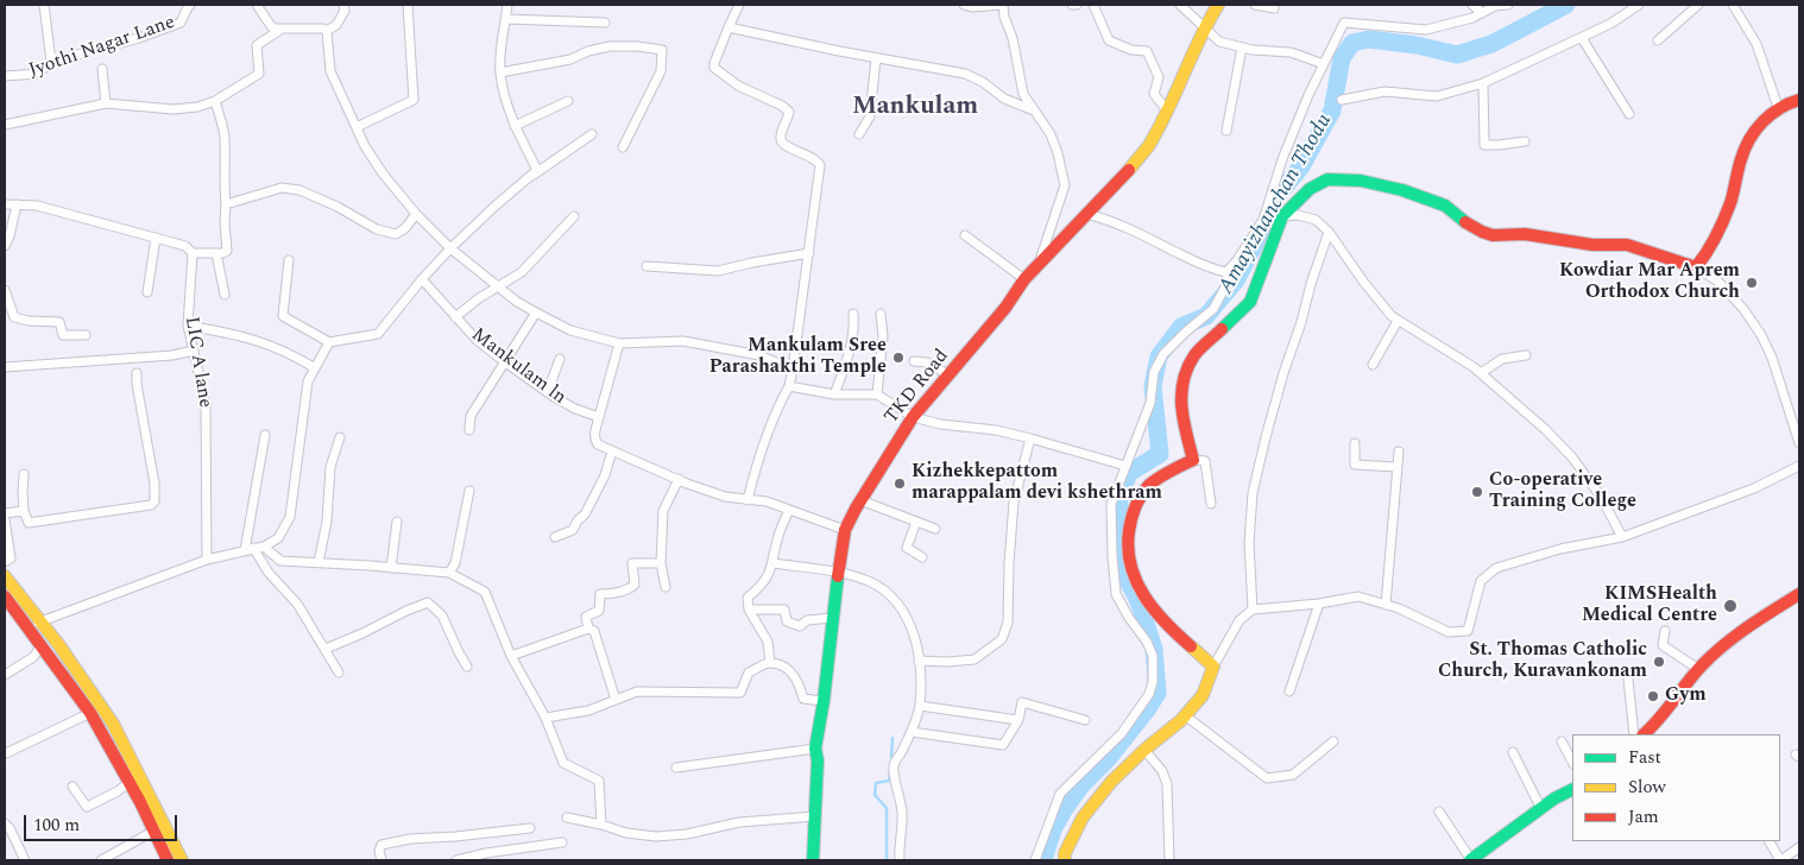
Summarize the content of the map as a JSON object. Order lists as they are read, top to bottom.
{
  "streets": {
    "street": [
      "Jyothi Nagar Lane",
      "LIC A lane",
      "Mankulam ln",
      "TKD Road"
    ]
  },
  "districts": ["Mankulam"],
  "water": ["Amayizhanchan Thodu"],
  "places": [
    "Kowdiar Mar Aprem Orthodox Church",
    "Mankulam Sree Parashakthi Temple",
    "Kizhekkepattom marappalam devi kshethram",
    "Co-operative Training College",
    "KIMSHealth Medical Centre",
    "St. Thomas Catholic Church, Kuravankonam",
    "Gym"
  ],
  "legend": ["Fast", "Slow", "Jam"],
  "scale_bar": "100 m"
}
